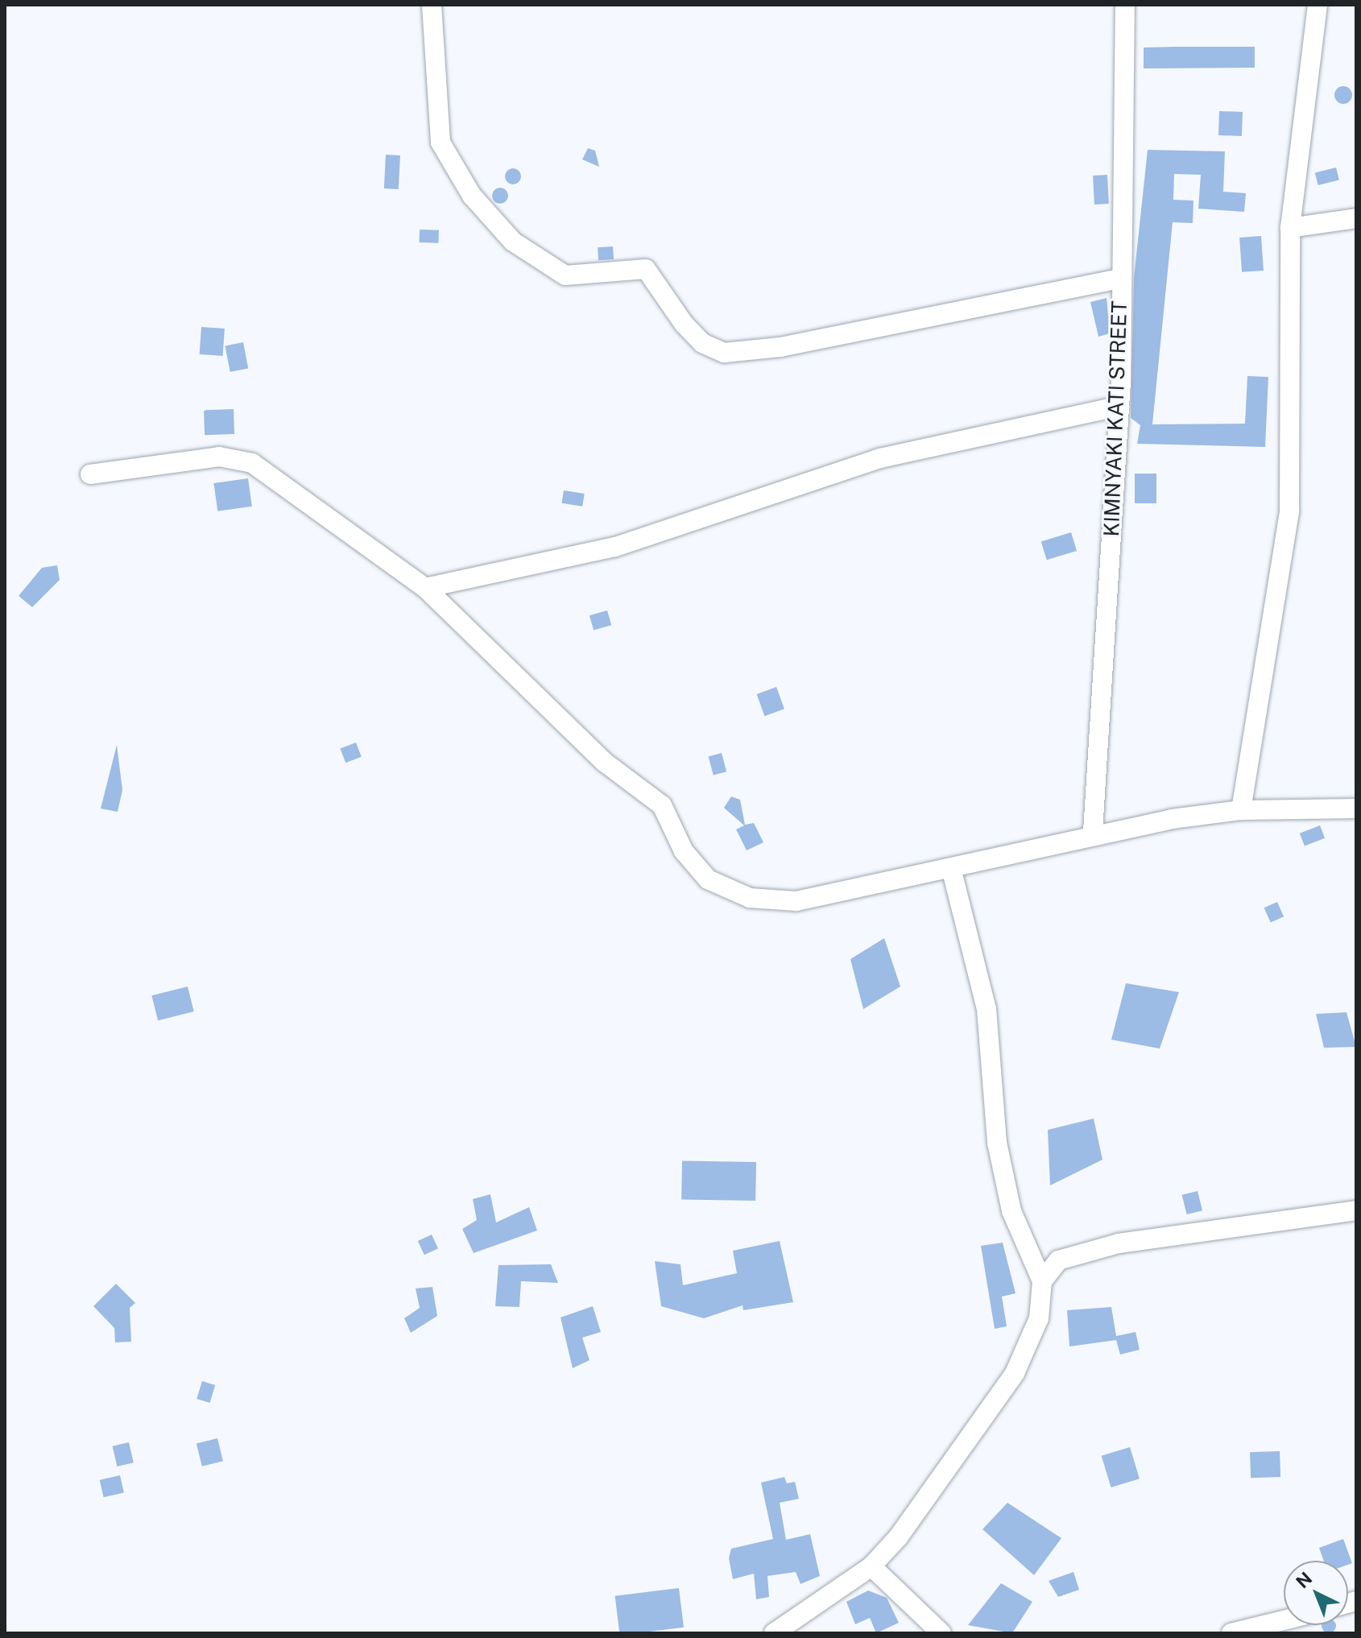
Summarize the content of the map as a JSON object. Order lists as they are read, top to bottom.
{
  "streets": {
    "street": ["KIMNYAKI KATI STREET"]
  },
  "north": "top left"
}
